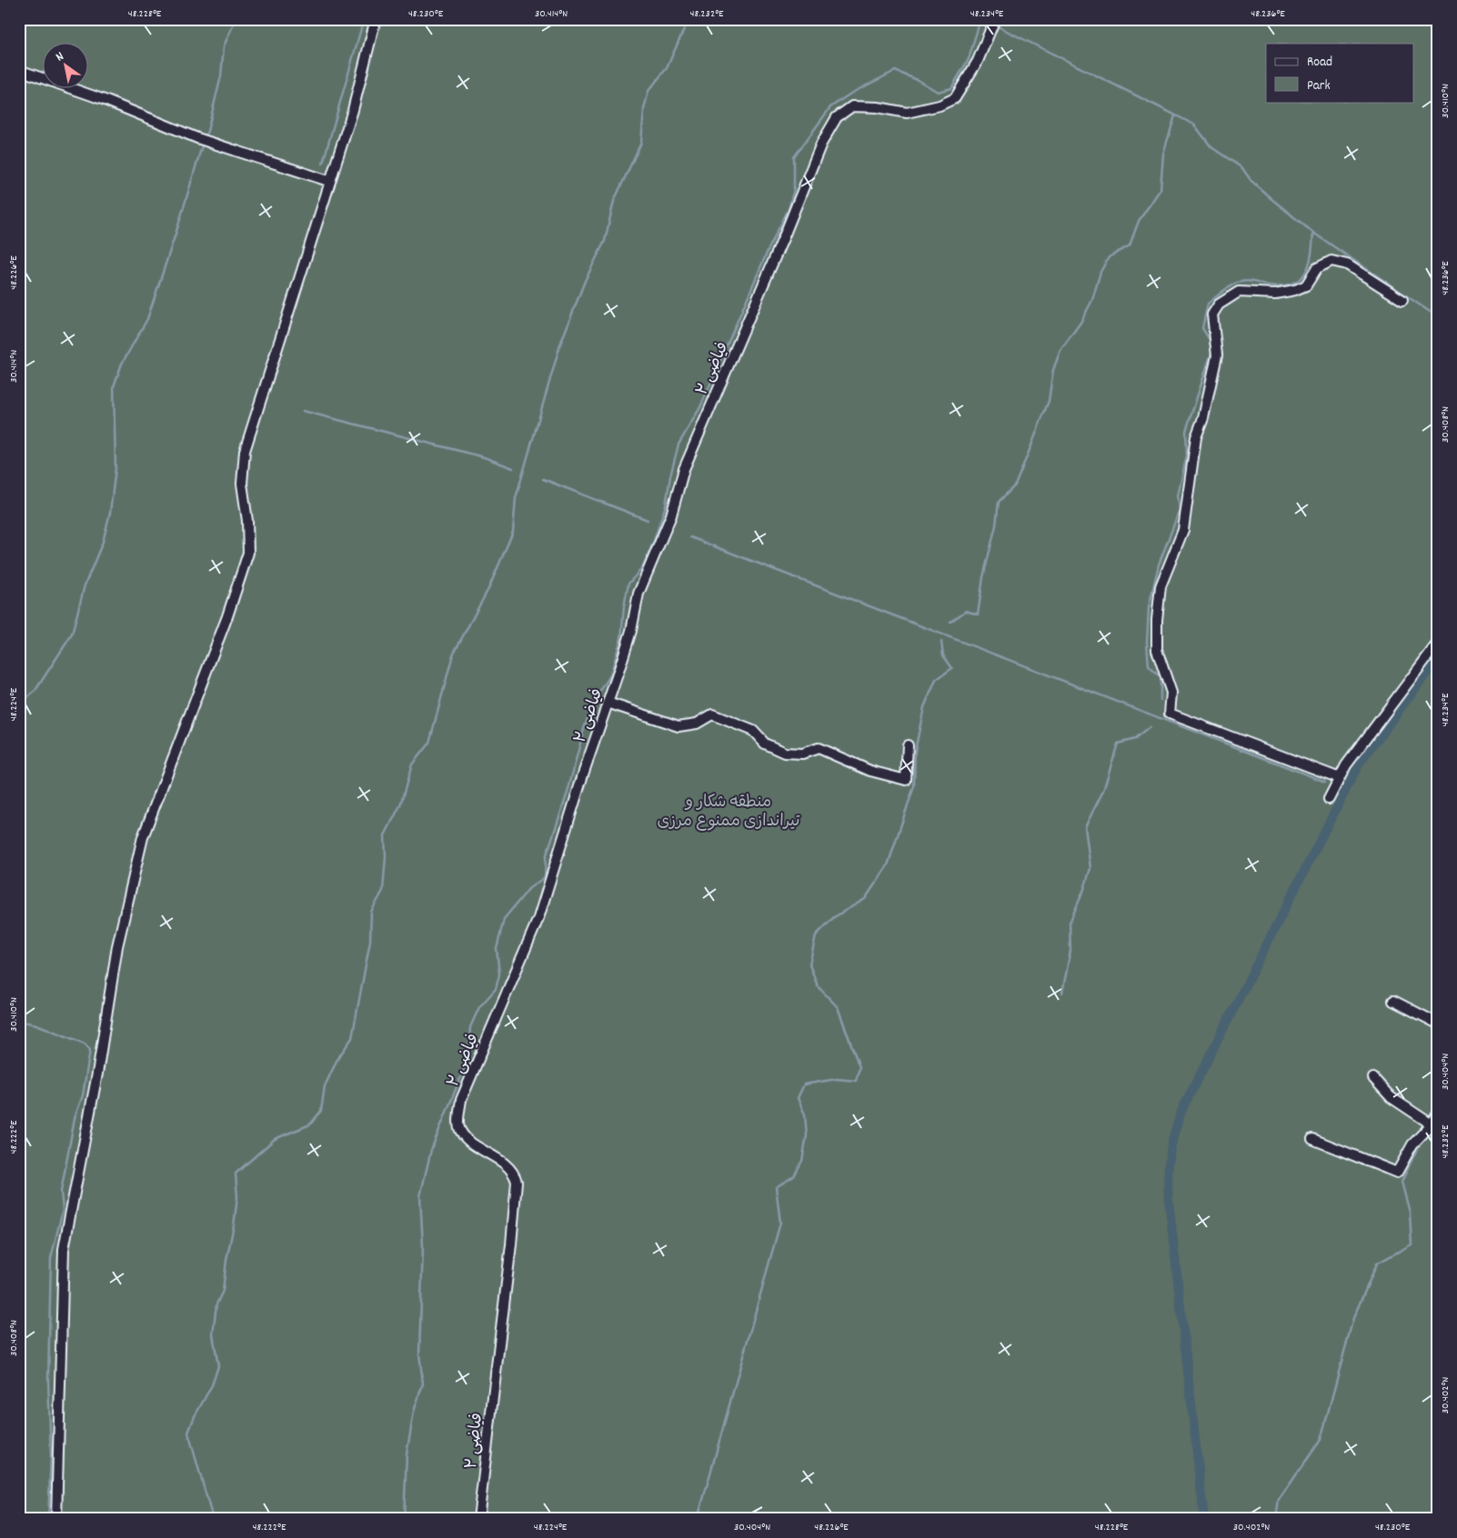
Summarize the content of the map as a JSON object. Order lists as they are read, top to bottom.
{
  "streets": {
    "street": ["فیاضی ۲"]
  },
  "parks": ["منطقه شکار و تیراندازی ممنوع مرزی"],
  "legend": ["Road", "Park"],
  "north": "top left",
  "coordinates": [
    "48.228°E",
    "48.230°E",
    "30.414°N",
    "48.232°E",
    "48.234°E",
    "48.236°E",
    "30.410°N",
    "48.226°E",
    "30.408°N",
    "48.224°E",
    "30.404°N",
    "48.222°E",
    "30.402°N"
  ]
}
